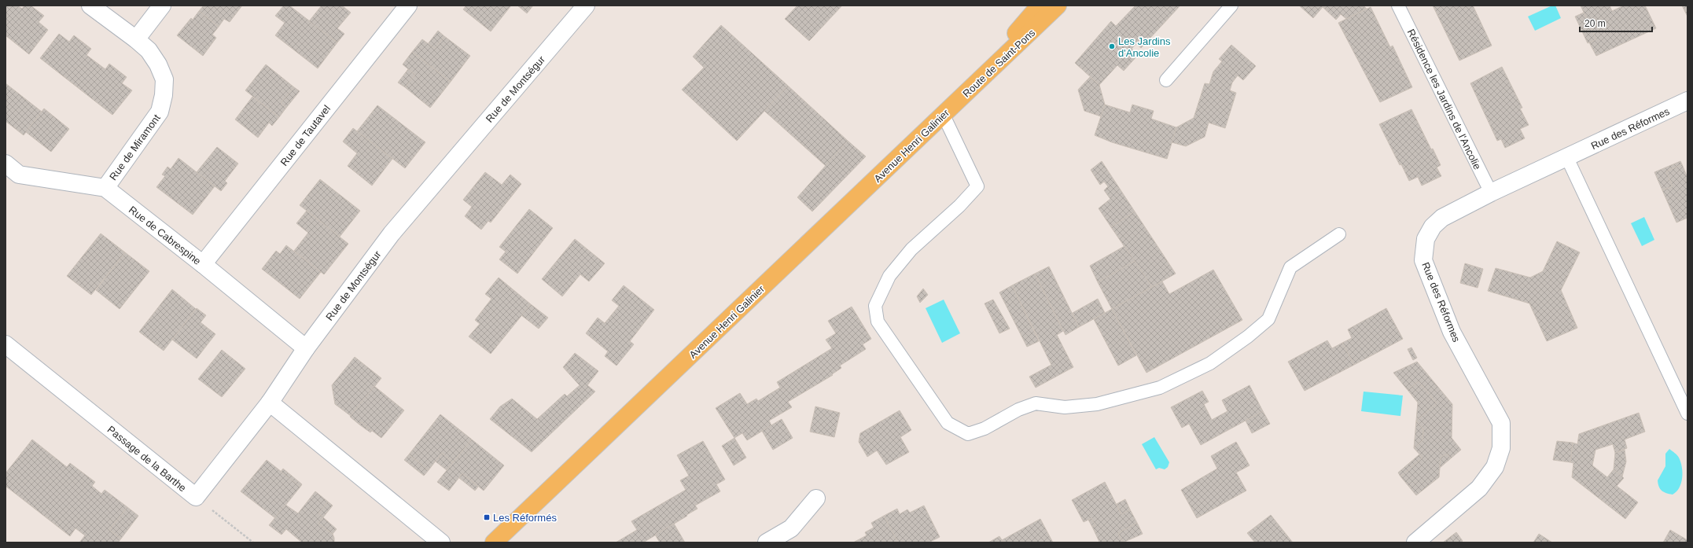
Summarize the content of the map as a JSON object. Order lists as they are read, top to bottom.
{
  "streets": {
    "main road": ["Route de Saint-Pons", "Avenue Henri Galinier"],
    "street": [
      "Rue de Montségur",
      "Rue des Réformes",
      "Rue de Tautavel",
      "Rue de Miramont",
      "Rue de Cabrespine",
      "Passage de la Barthe"
    ],
    "lane": ["Résidence les Jardins de l'Ancolie"]
  },
  "crossings": [
    ["Route de Saint-Pons", "Avenue Henri Galinier"],
    ["Rue de Montségur", "Rue de Cabrespine"],
    ["Rue de Montségur", "Passage de la Barthe"],
    ["Résidence les Jardins de l'Ancolie", "Rue des Réformes"],
    ["Rue de Tautavel", "Rue de Cabrespine"],
    ["Rue de Miramont", "Rue de Cabrespine"]
  ],
  "places": {
    "other": ["Les Jardins d'Ancolie"],
    "transit": ["Les Réformés"]
  },
  "scale_bar": "20 m"
}
